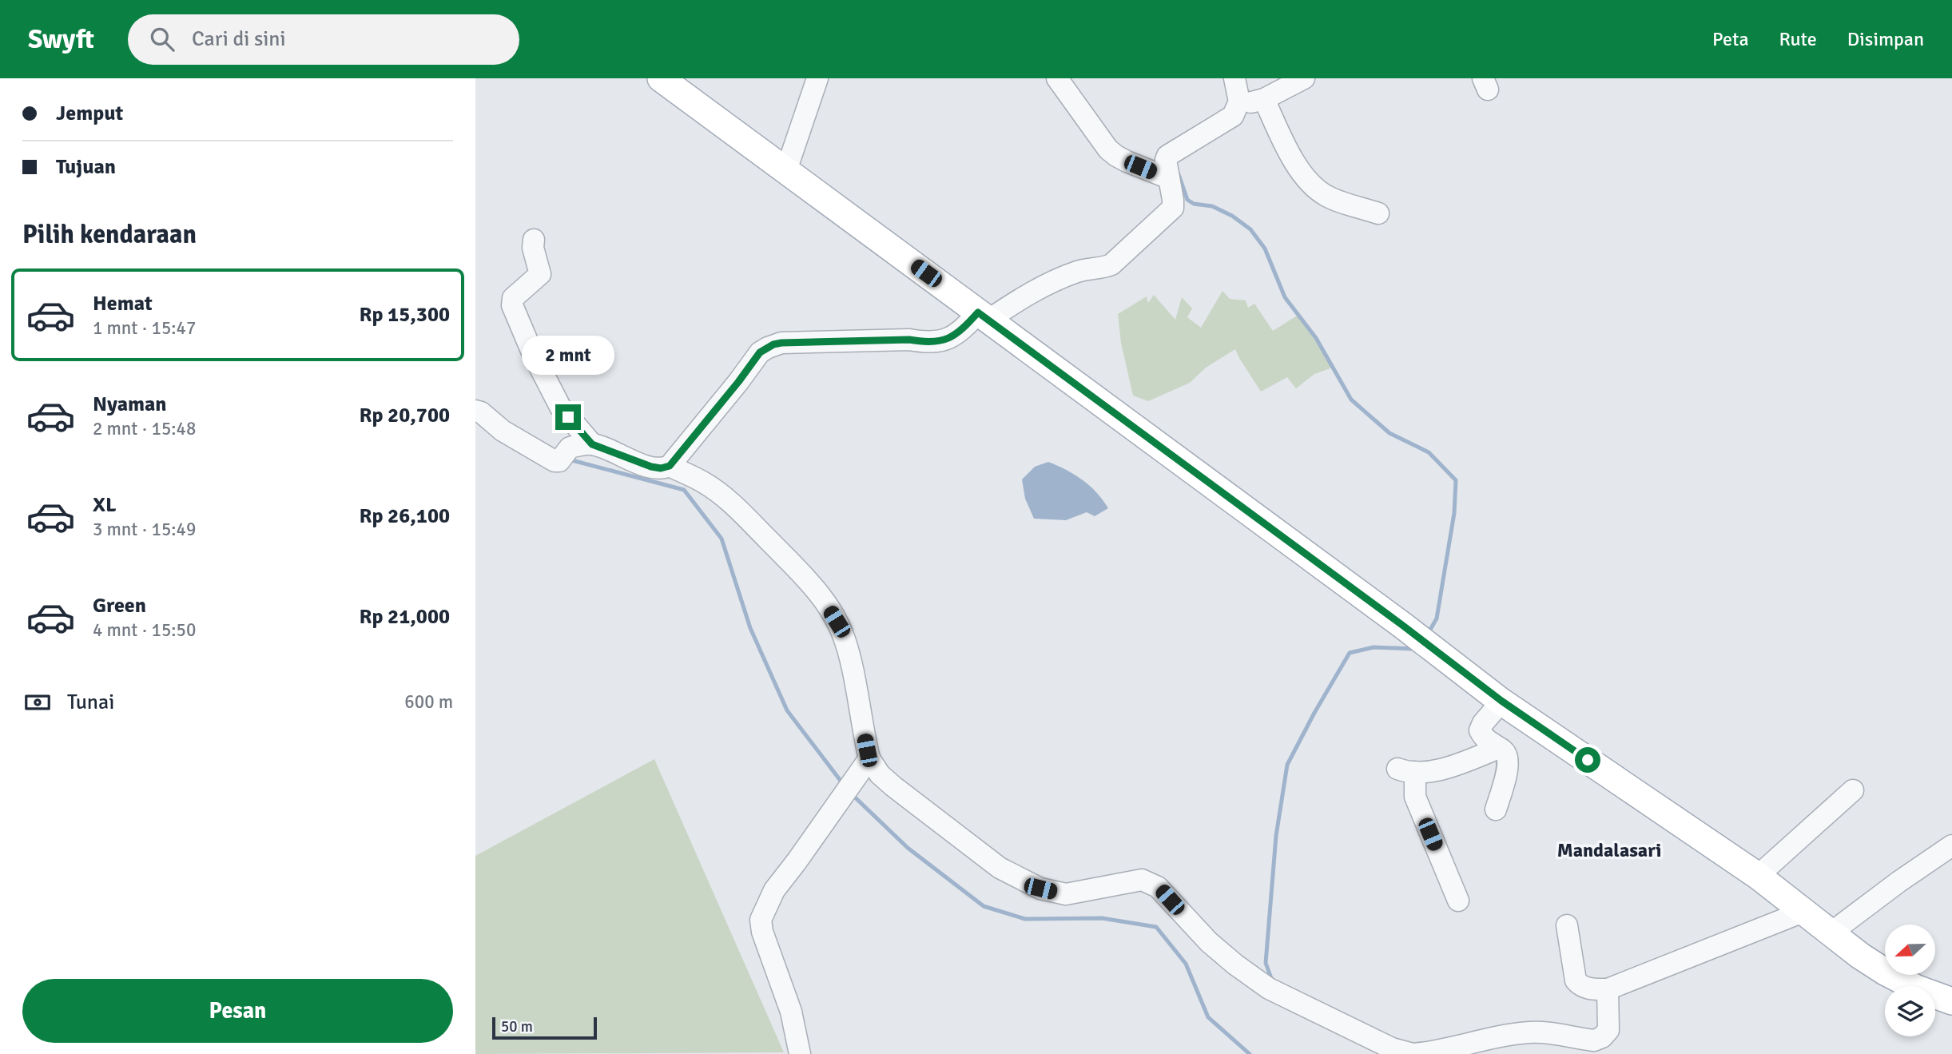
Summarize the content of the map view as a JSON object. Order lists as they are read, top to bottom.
{
  "districts": ["Mandalasari"],
  "scale_bar": "50 m",
  "north": "left",
  "page": {
    "header": "Swyft",
    "search": "Cari di sini",
    "nav": ["Peta", "Rute", "Disimpan"],
    "banner": ["Jemput", "Tujuan"],
    "heading": "Pilih kendaraan",
    "list": [
      {
        "name": "Hemat",
        "note": "1 mnt · 15:47",
        "value": "Rp 15,300"
      },
      {
        "name": "Nyaman",
        "note": "2 mnt · 15:48",
        "value": "Rp 20,700"
      },
      {
        "name": "XL",
        "note": "3 mnt · 15:49",
        "value": "Rp 26,100"
      },
      {
        "name": "Green",
        "note": "4 mnt · 15:50",
        "value": "Rp 21,000"
      }
    ],
    "bubble": "2 mnt",
    "pay": ["Tunai", "600 m"],
    "buttons": "Pesan",
    "scale": "50 m"
  }
}
